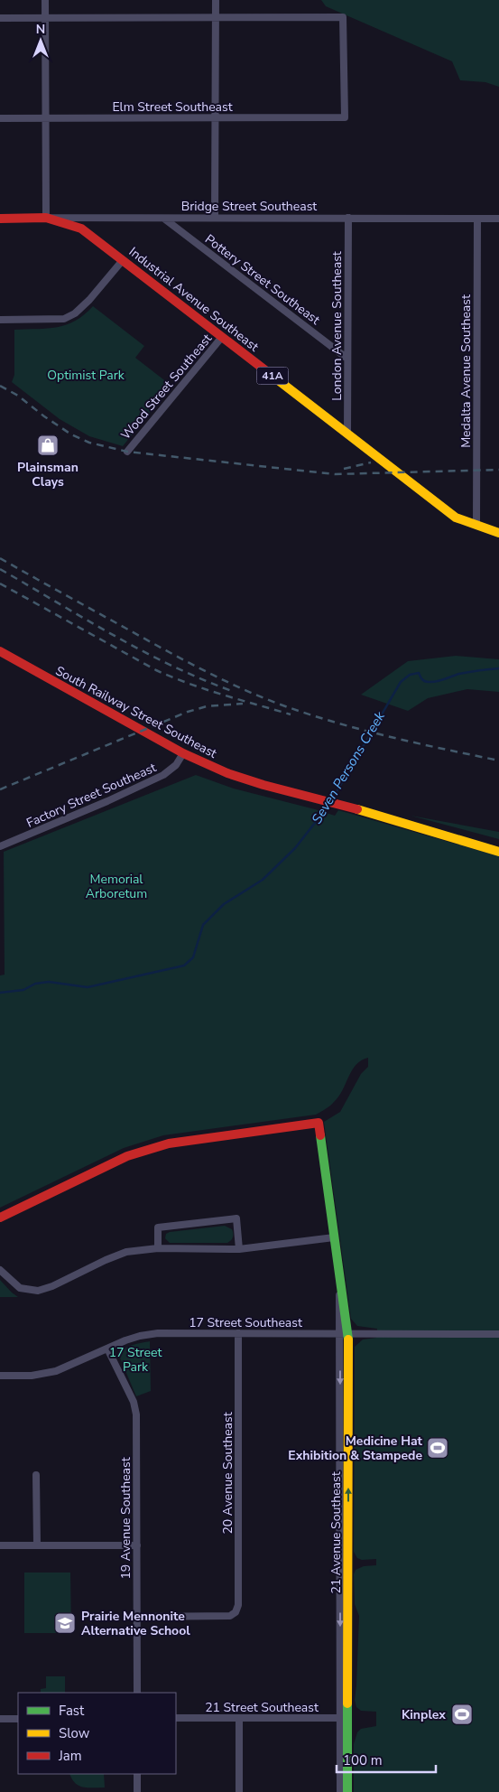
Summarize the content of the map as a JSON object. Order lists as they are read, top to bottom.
{
  "streets": {
    "street": [
      "Elm Street Southeast",
      "Bridge Street Southeast",
      "Pottery Street Southeast",
      "Industrial Avenue Southeast",
      "London Avenue Southeast",
      "Medalta Avenue Southeast",
      "41A",
      "Wood Street Southeast",
      "South Railway Street Southeast",
      "Factory Street Southeast",
      "17 Street Southeast",
      "20 Avenue Southeast",
      "19 Avenue Southeast",
      "21 Avenue Southeast",
      "21 Street Southeast"
    ]
  },
  "crossings": [
    ["Bridge Street Southeast", "Pottery Street Southeast"],
    ["Bridge Street Southeast", "Industrial Avenue Southeast"],
    ["Bridge Street Southeast", "London Avenue Southeast"],
    ["Bridge Street Southeast", "Medalta Avenue Southeast"],
    ["Pottery Street Southeast", "London Avenue Southeast"],
    ["Industrial Avenue Southeast", "London Avenue Southeast"],
    ["Industrial Avenue Southeast", "Medalta Avenue Southeast"],
    ["Industrial Avenue Southeast", "Wood Street Southeast"],
    ["South Railway Street Southeast", "Factory Street Southeast"],
    ["17 Street Southeast", "20 Avenue Southeast"],
    ["17 Street Southeast", "19 Avenue Southeast"],
    ["17 Street Southeast", "21 Avenue Southeast"],
    ["20 Avenue Southeast", "19 Avenue Southeast"],
    ["21 Avenue Southeast", "21 Street Southeast"]
  ],
  "water": ["Seven Persons Creek"],
  "parks": ["Optimist Park", "Memorial Arboretum", "17 Street Park"],
  "places": {
    "shop": ["Plainsman Clays"],
    "sports": ["Medicine Hat Exhibition & Stampede", "Kinplex"],
    "school or university": ["Prairie Mennonite Alternative School"]
  },
  "legend": ["Fast", "Slow", "Jam"],
  "scale_bar": "100 m",
  "north": "top"
}
